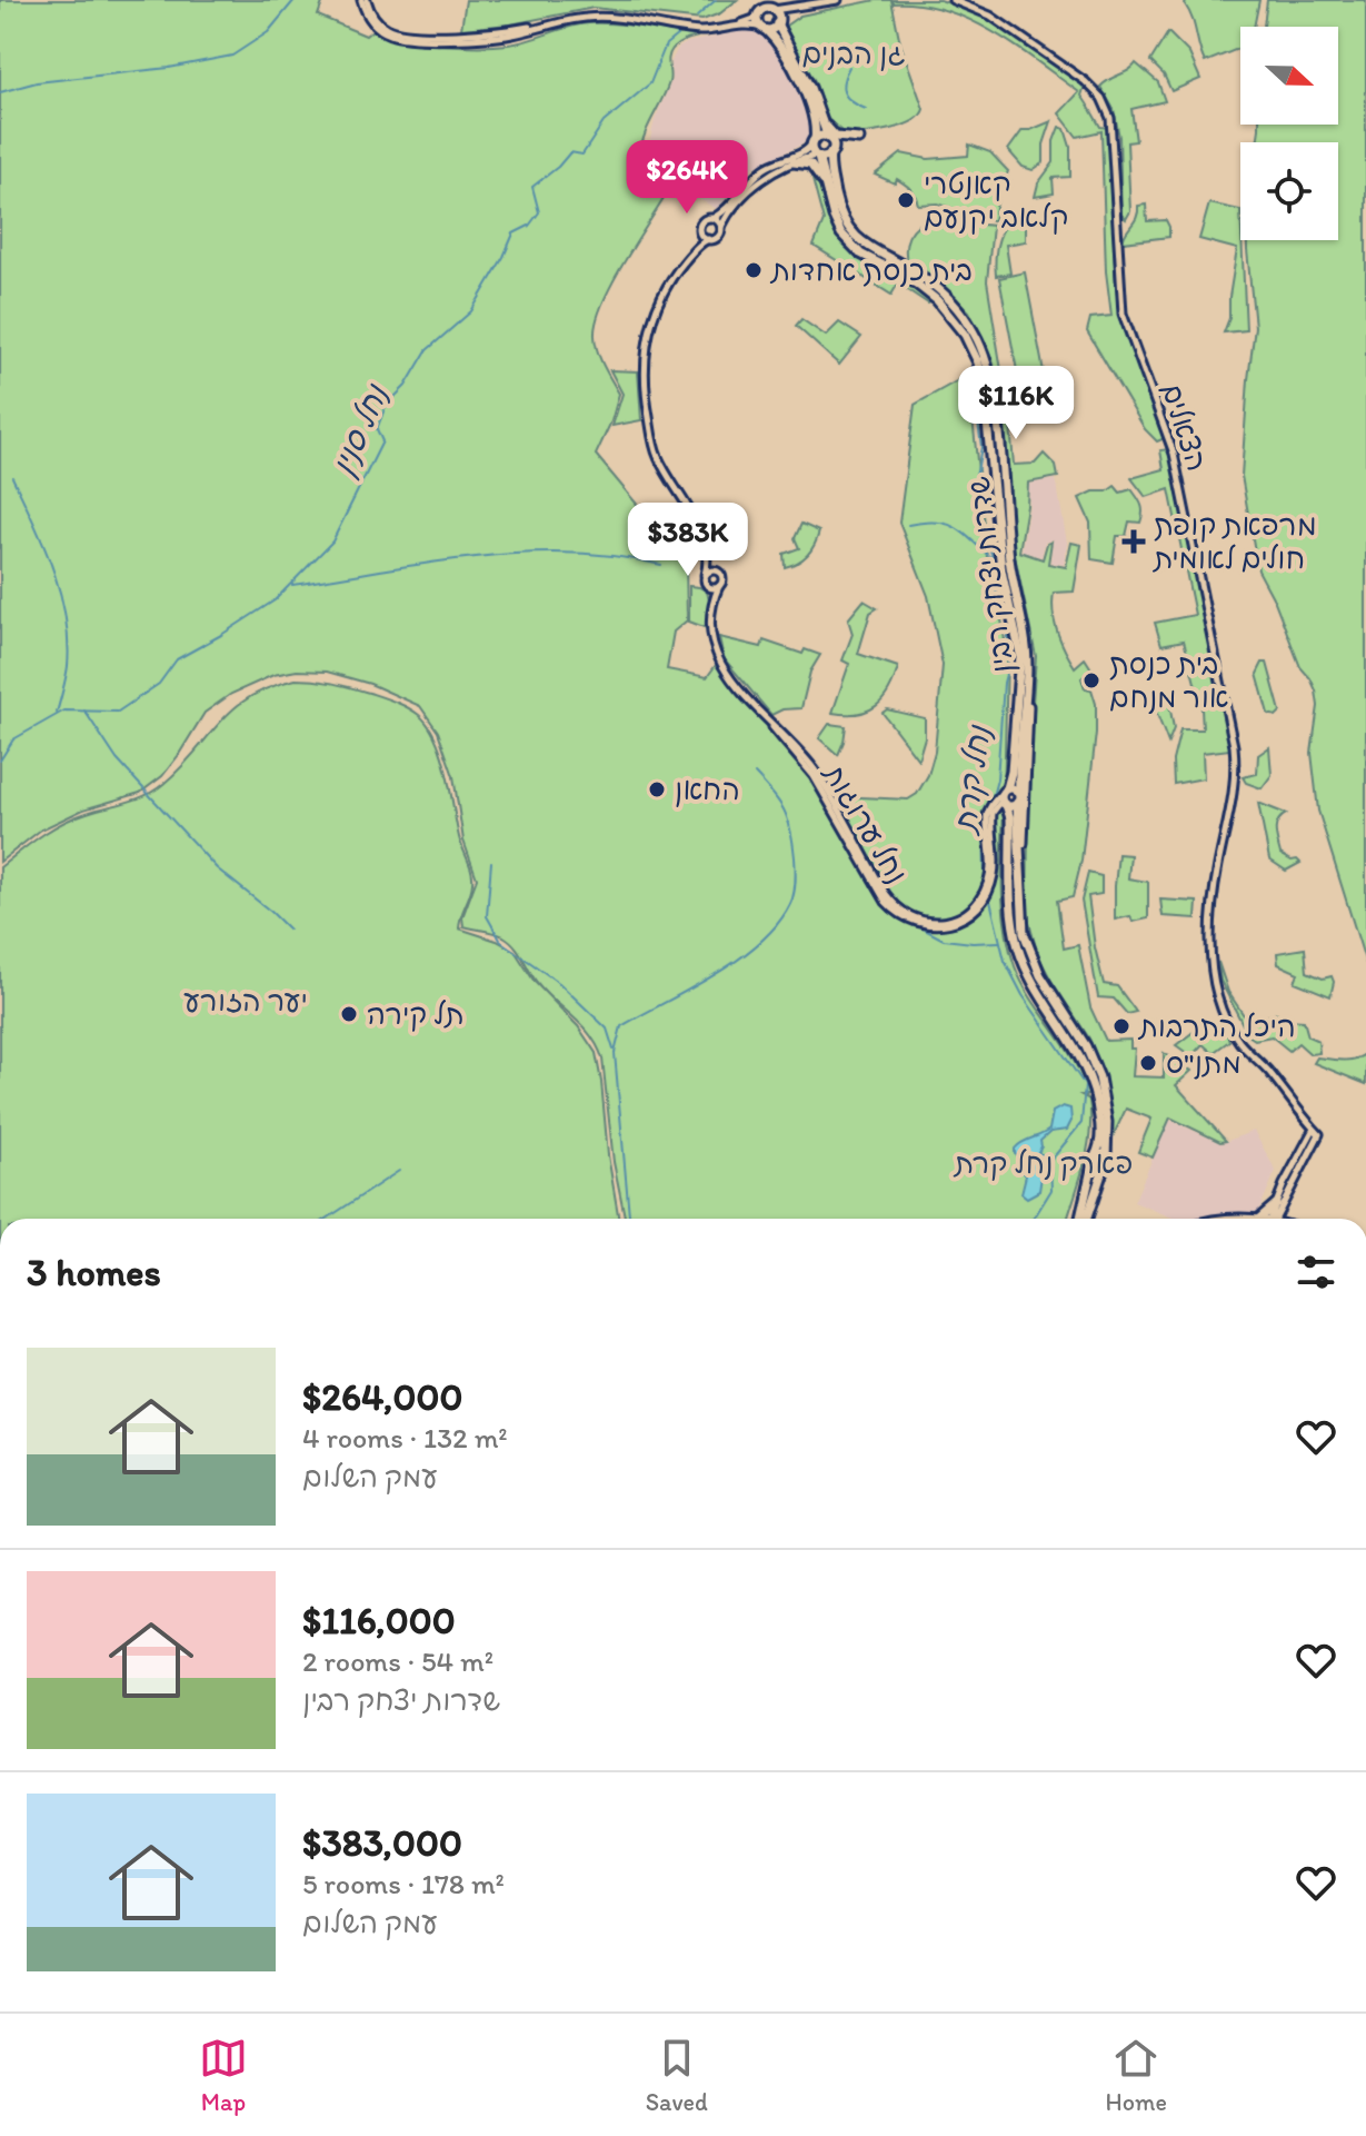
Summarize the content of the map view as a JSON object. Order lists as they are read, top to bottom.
{
  "streets": {
    "main road": ["שדרות יצחק רבין"],
    "street": ["הצאלים", "נחל ערוגות"]
  },
  "crossings": [
    ["שדרות יצחק רבין", "נחל ערוגות"]
  ],
  "water": ["נחל סנין", "נחל קרת"],
  "parks": ["גן הבנים", "יער הזורע", "פארק נחל קרת"],
  "places": {
    "other": [
      "קאנטרי קלאב יקנעם",
      "בית כנסת אחדות",
      "בית כנסת אור מנחם",
      "החאן",
      "תל קירה",
      "היכל התרבות",
      "מתנ\"ס"
    ],
    "health": ["מרפאת קופת חולים לאומית"]
  },
  "north": "right",
  "page": {
    "price": ["$264K", "$116K", "$383K"],
    "heading": "3 homes",
    "list": [
      {
        "name": "$264,000",
        "note": "4 rooms · 132 m² · עמק השלום"
      },
      {
        "name": "$116,000",
        "note": "2 rooms · 54 m² · שדרות יצחק רבין"
      },
      {
        "name": "$383,000",
        "note": "5 rooms · 178 m² · עמק השלום"
      }
    ],
    "tabs": ["Map", "Saved", "Home"]
  }
}
